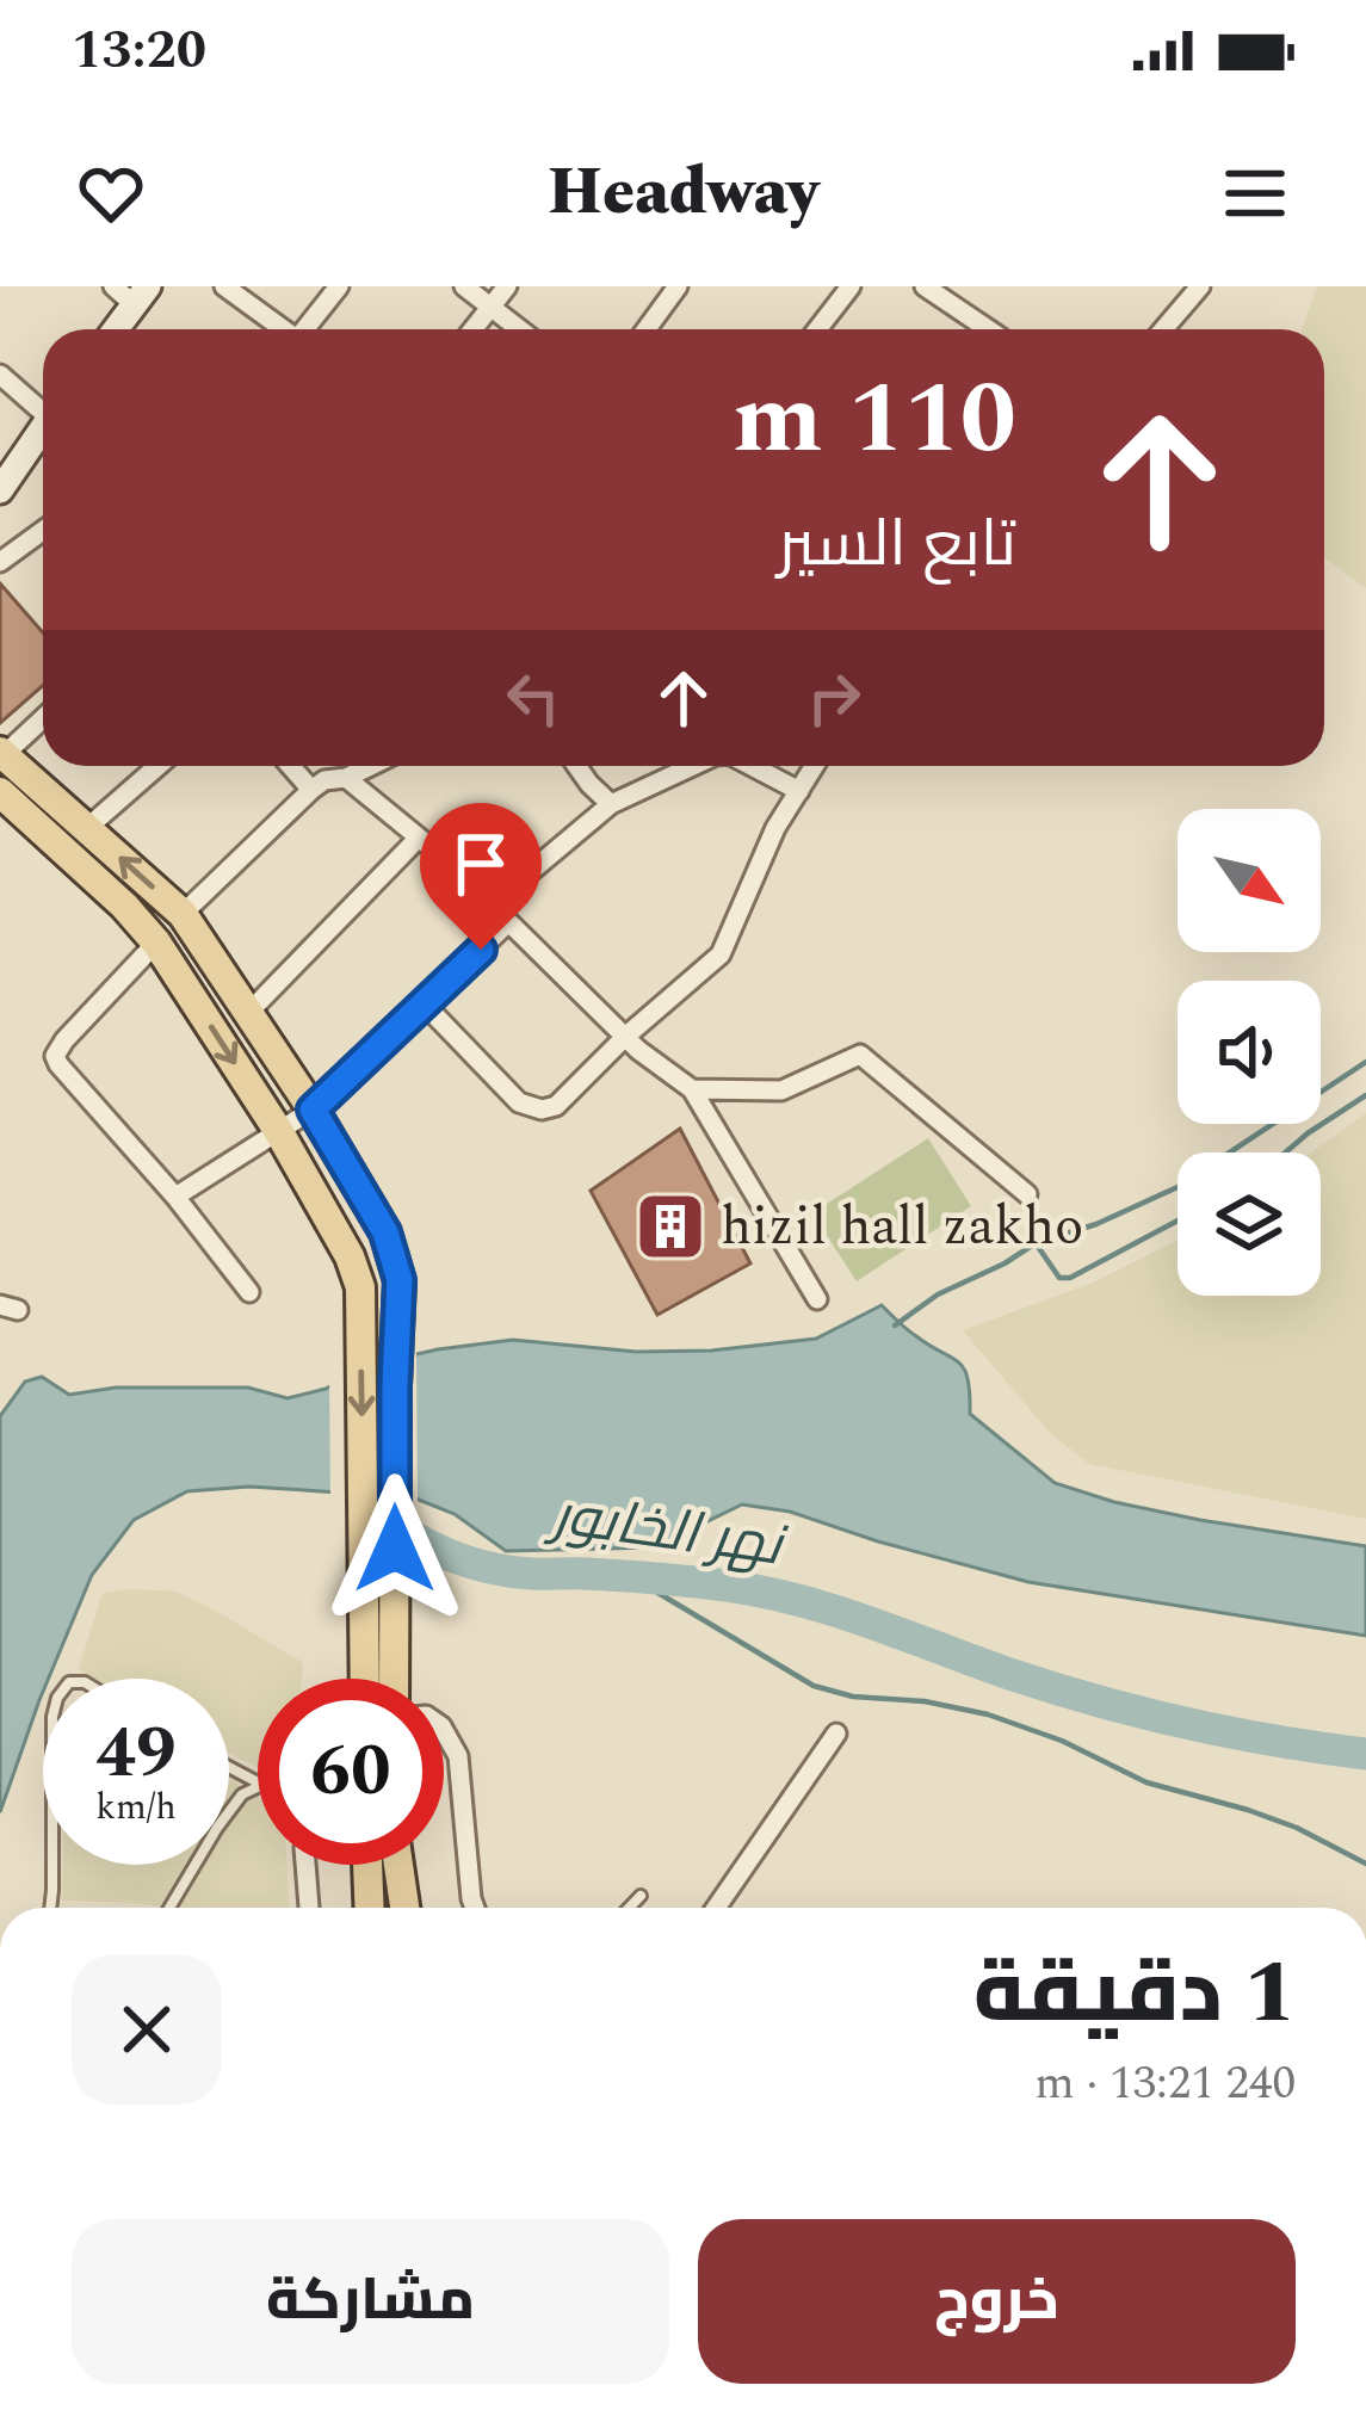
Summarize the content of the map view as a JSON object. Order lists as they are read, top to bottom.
{
  "water": ["نهر الخابور"],
  "places": {
    "building": ["hizil hall zakho"]
  },
  "north": "bottom right",
  "page": {
    "status": "13:20",
    "header": "Headway",
    "turn": ["110 m", "تابع السير"],
    "speed": "49 km/h",
    "limit": "60",
    "heading": ["1 دقيقة", "240 m · 13:21"],
    "buttons": ["خروج", "مشاركة"]
  }
}
